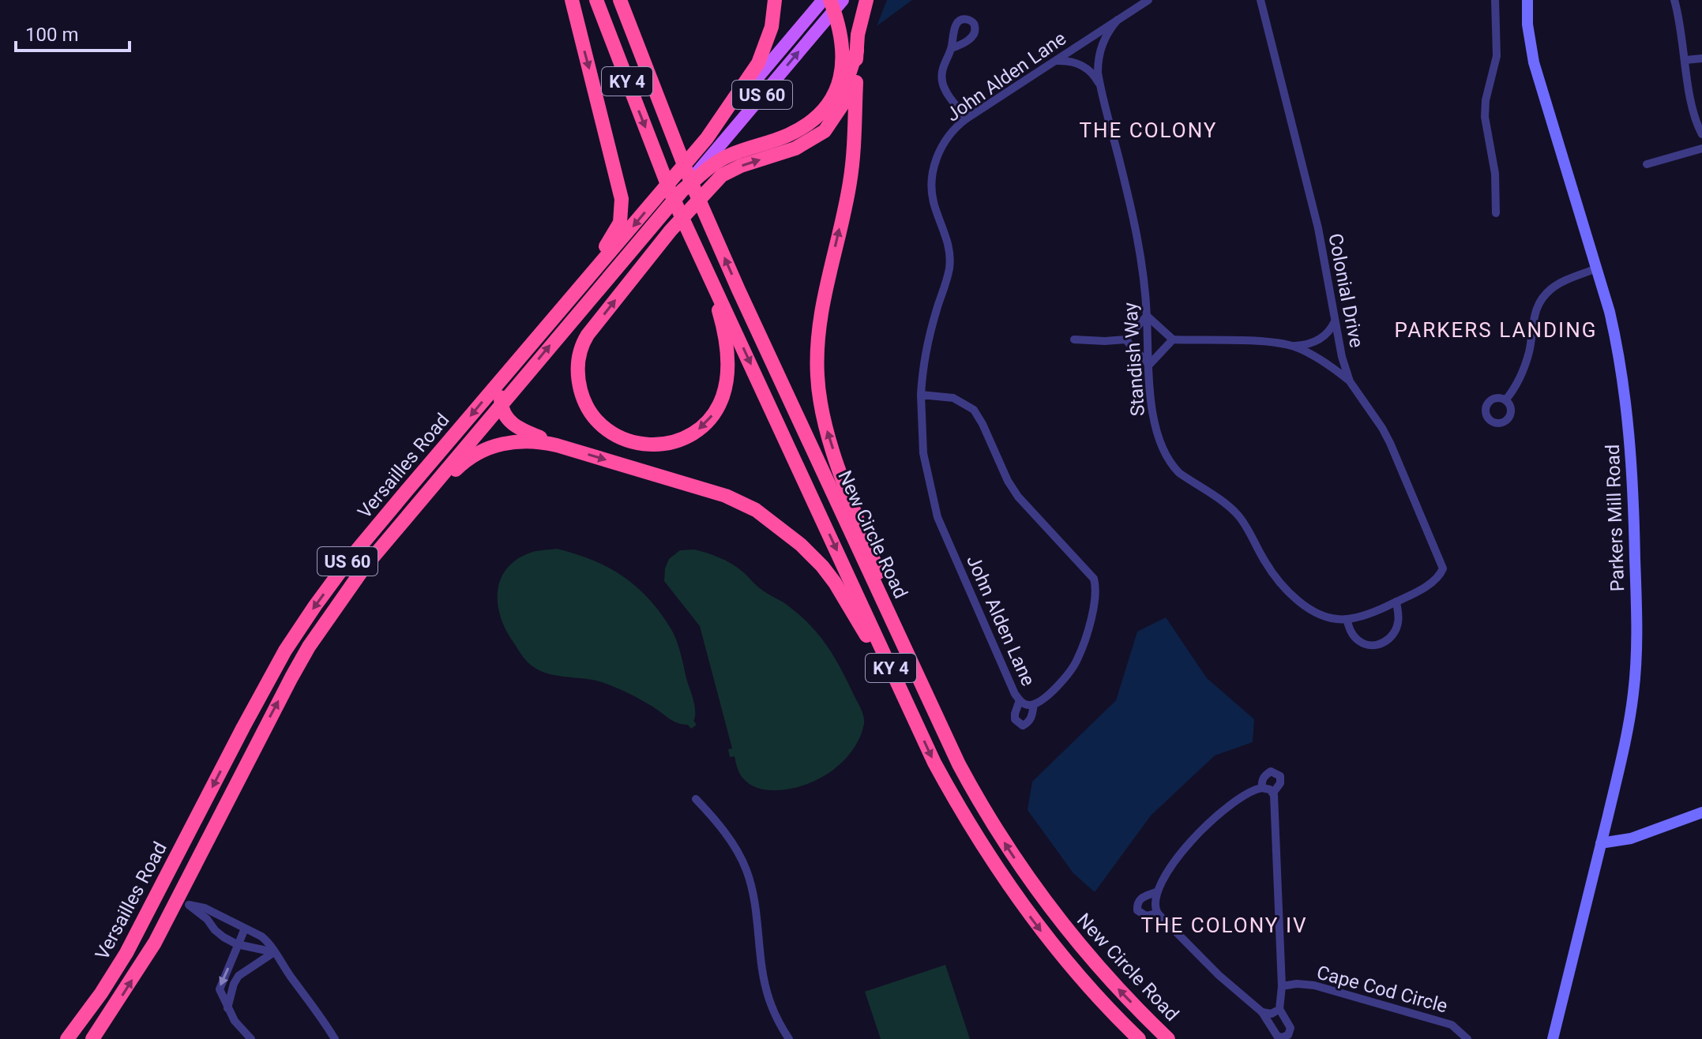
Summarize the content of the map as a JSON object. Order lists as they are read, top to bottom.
{
  "streets": {
    "highway": [
      "KY 4",
      "US 60",
      "Versailles Road",
      "New Circle Road"
    ],
    "main road": ["Parkers Mill Road"],
    "street": [
      "John Alden Lane",
      "Colonial Drive",
      "Standish Way",
      "Cape Cod Circle"
    ]
  },
  "crossings": [
    ["John Alden Lane", "Standish Way"]
  ],
  "districts": ["THE COLONY", "PARKERS LANDING", "THE COLONY IV"],
  "scale_bar": "100 m"
}
